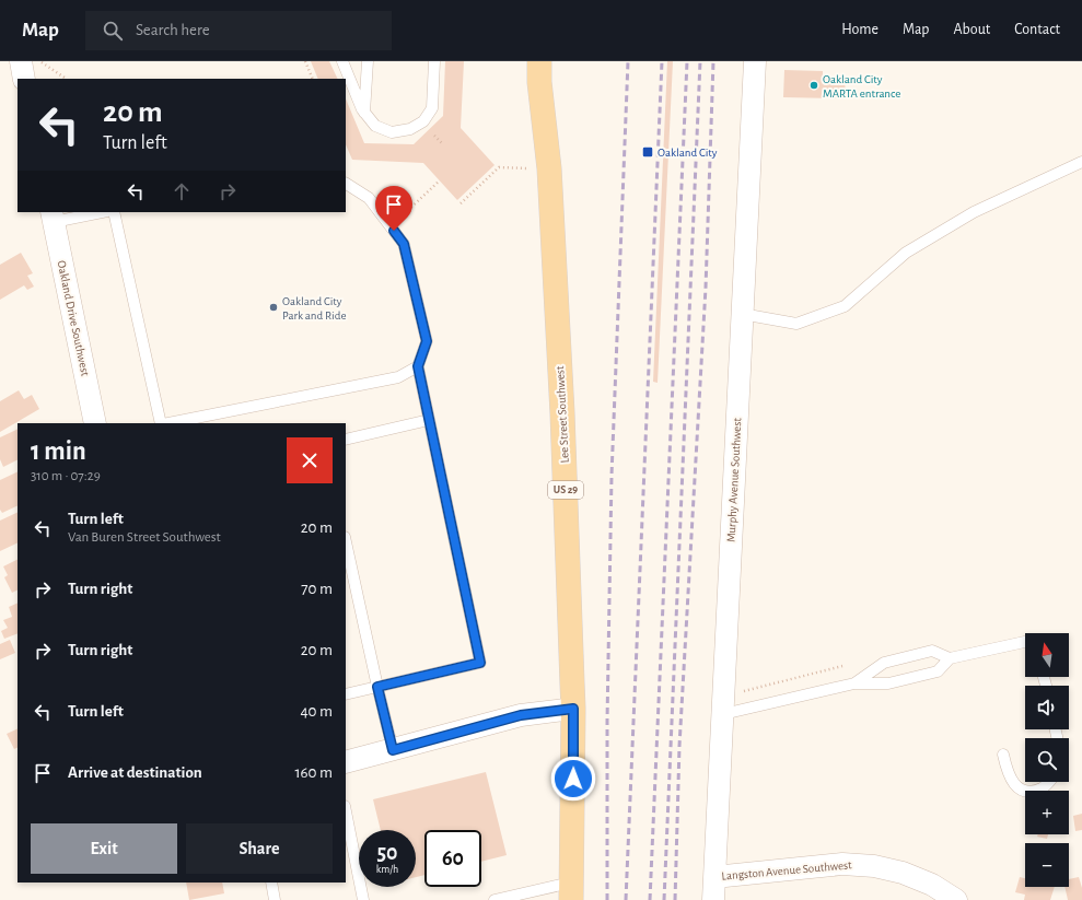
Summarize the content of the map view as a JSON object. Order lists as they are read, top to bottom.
{
  "streets": {
    "main road": ["Lee Street Southwest", "US 29"],
    "street": ["Oakland Drive Southwest", "Murphy Avenue Southwest", "Langston Avenue Southwest"]
  },
  "crossings": [
    ["Murphy Avenue Southwest", "Langston Avenue Southwest"]
  ],
  "places": {
    "other": ["Oakland City MARTA entrance", "Oakland City Park and Ride"],
    "transit": ["Oakland City"]
  },
  "north": "top",
  "page": {
    "header": "Map",
    "search": "Search here",
    "nav": [
      "Home",
      "Map",
      "About",
      "Contact"
    ],
    "turn": ["20 m", "Turn left"],
    "heading": ["1 min", "310 m · 07:29"],
    "list": [
      {
        "name": "Turn left",
        "note": "Van Buren Street Southwest",
        "value": "20 m"
      },
      {
        "name": "Turn right",
        "value": "70 m"
      },
      {
        "name": "Turn right",
        "value": "20 m"
      },
      {
        "name": "Turn left",
        "value": "40 m"
      },
      {
        "name": "Arrive at destination",
        "value": "160 m"
      }
    ],
    "map_buttons": ["+", "−"],
    "buttons": ["Exit", "Share"],
    "speed": "50 km/h",
    "limit": "60"
  }
}
